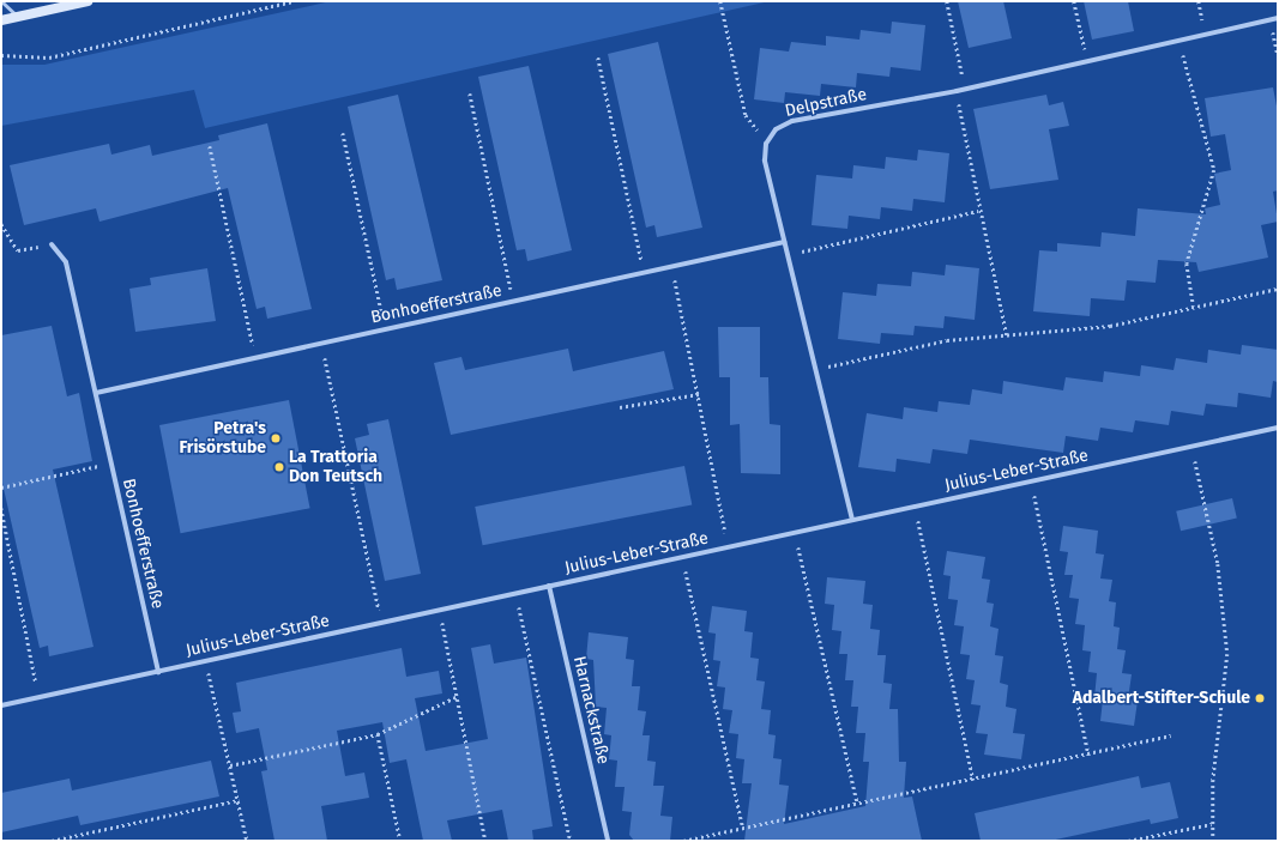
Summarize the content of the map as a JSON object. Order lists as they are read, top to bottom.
{
  "streets": {
    "street": [
      "Delpstraße",
      "Bonhoefferstraße",
      "Julius-Leber-Straße",
      "Harnackstraße"
    ]
  },
  "crossings": [
    ["Bonhoefferstraße", "Julius-Leber-Straße"],
    ["Julius-Leber-Straße", "Harnackstraße"]
  ],
  "places": ["Petra's Frisörstube", "La Trattoria Don Teutsch", "Adalbert-Stifter-Schule"]
}
